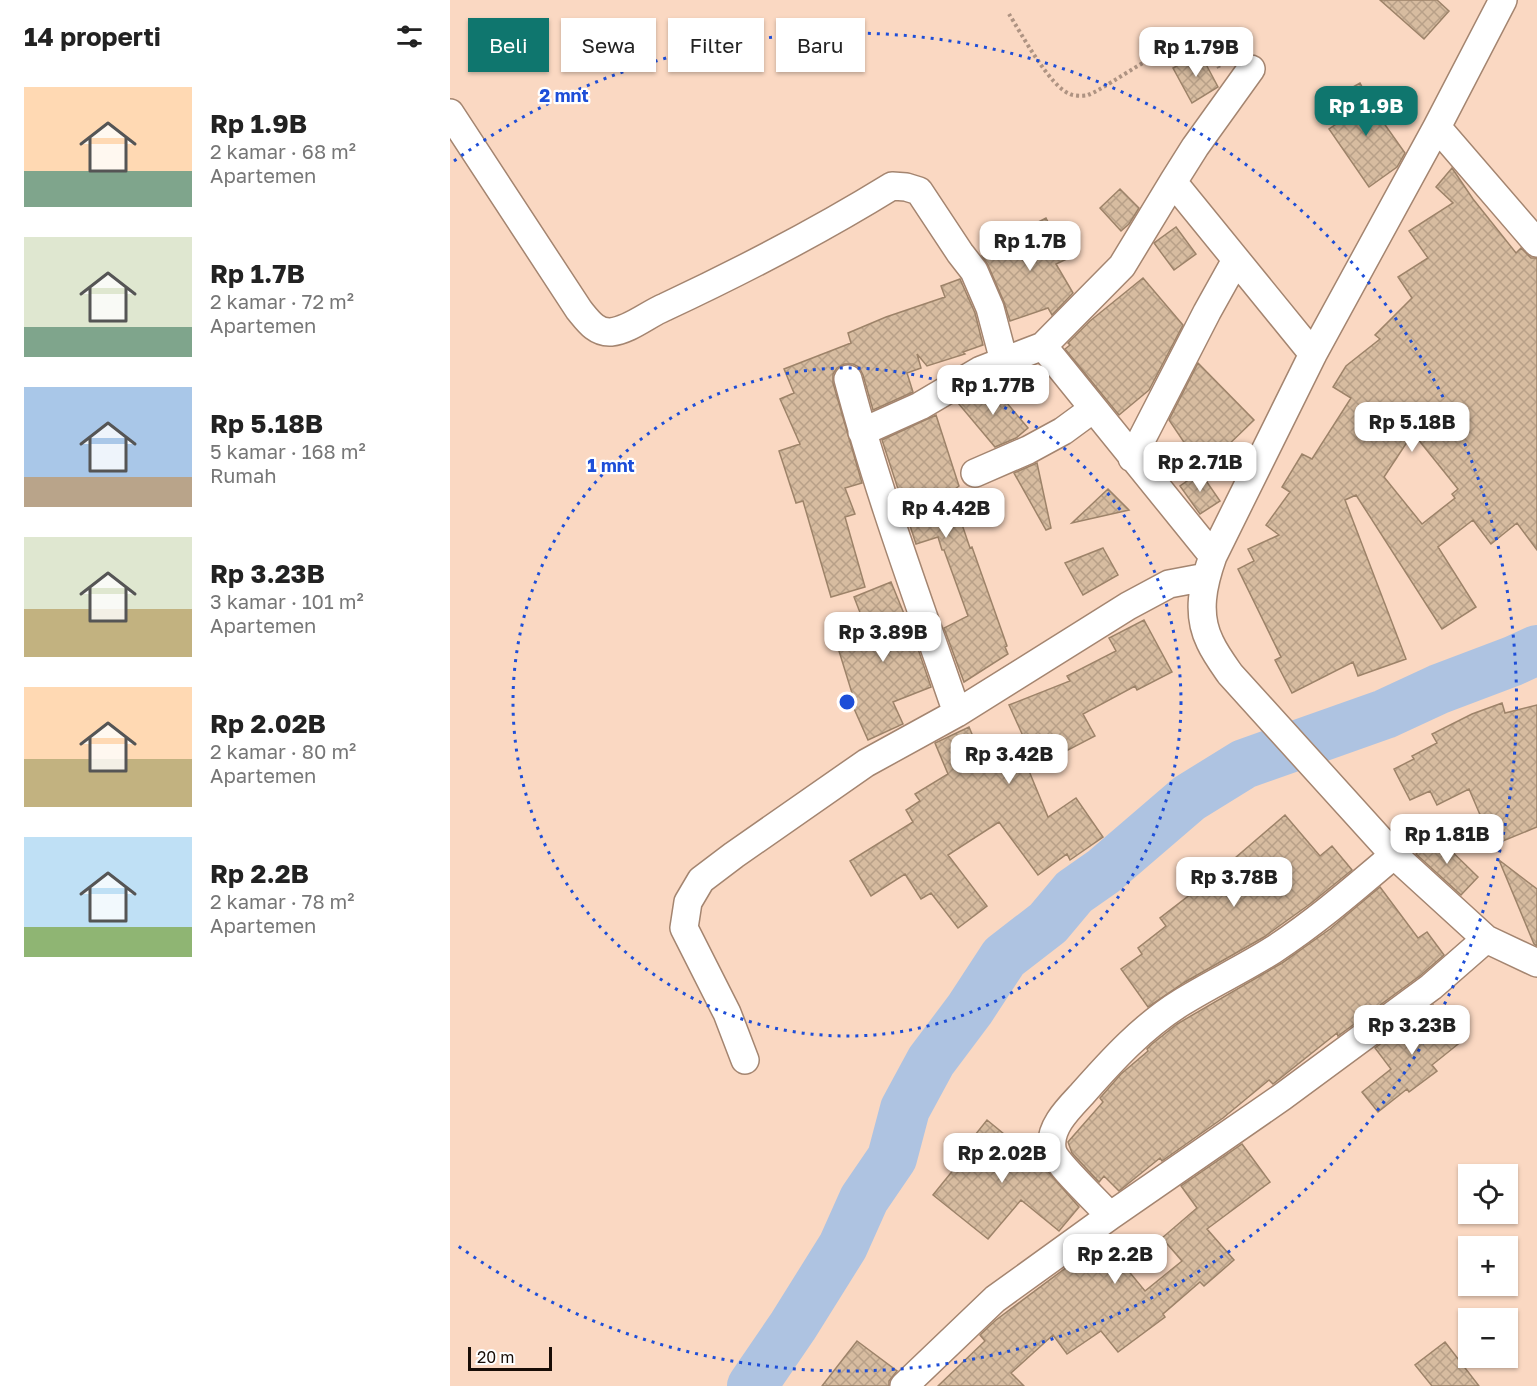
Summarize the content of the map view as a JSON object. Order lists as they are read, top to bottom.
{
  "scale_bar": "20 m",
  "page": {
    "heading": "14 properti",
    "chip": [
      "Beli",
      "Sewa",
      "Filter",
      "Baru"
    ],
    "price": [
      "Rp 1.79B",
      "Rp 1.9B",
      "Rp 1.7B",
      "Rp 1.77B",
      "Rp 5.18B",
      "Rp 2.71B",
      "Rp 4.42B",
      "Rp 3.89B",
      "Rp 3.42B",
      "Rp 1.81B",
      "Rp 3.78B",
      "Rp 3.23B",
      "Rp 2.02B",
      "Rp 2.2B"
    ],
    "list": [
      {
        "name": "Rp 1.9B",
        "note": "2 kamar · 68 m² · Apartemen"
      },
      {
        "name": "Rp 1.7B",
        "note": "2 kamar · 72 m² · Apartemen"
      },
      {
        "name": "Rp 5.18B",
        "note": "5 kamar · 168 m² · Rumah"
      },
      {
        "name": "Rp 3.23B",
        "note": "3 kamar · 101 m² · Apartemen"
      },
      {
        "name": "Rp 2.02B",
        "note": "2 kamar · 80 m² · Apartemen"
      },
      {
        "name": "Rp 2.2B",
        "note": "2 kamar · 78 m² · Apartemen"
      }
    ],
    "map_buttons": ["+", "−"],
    "scale": "20 m"
  },
  "rings": ["2 mnt", "1 mnt"]
}
